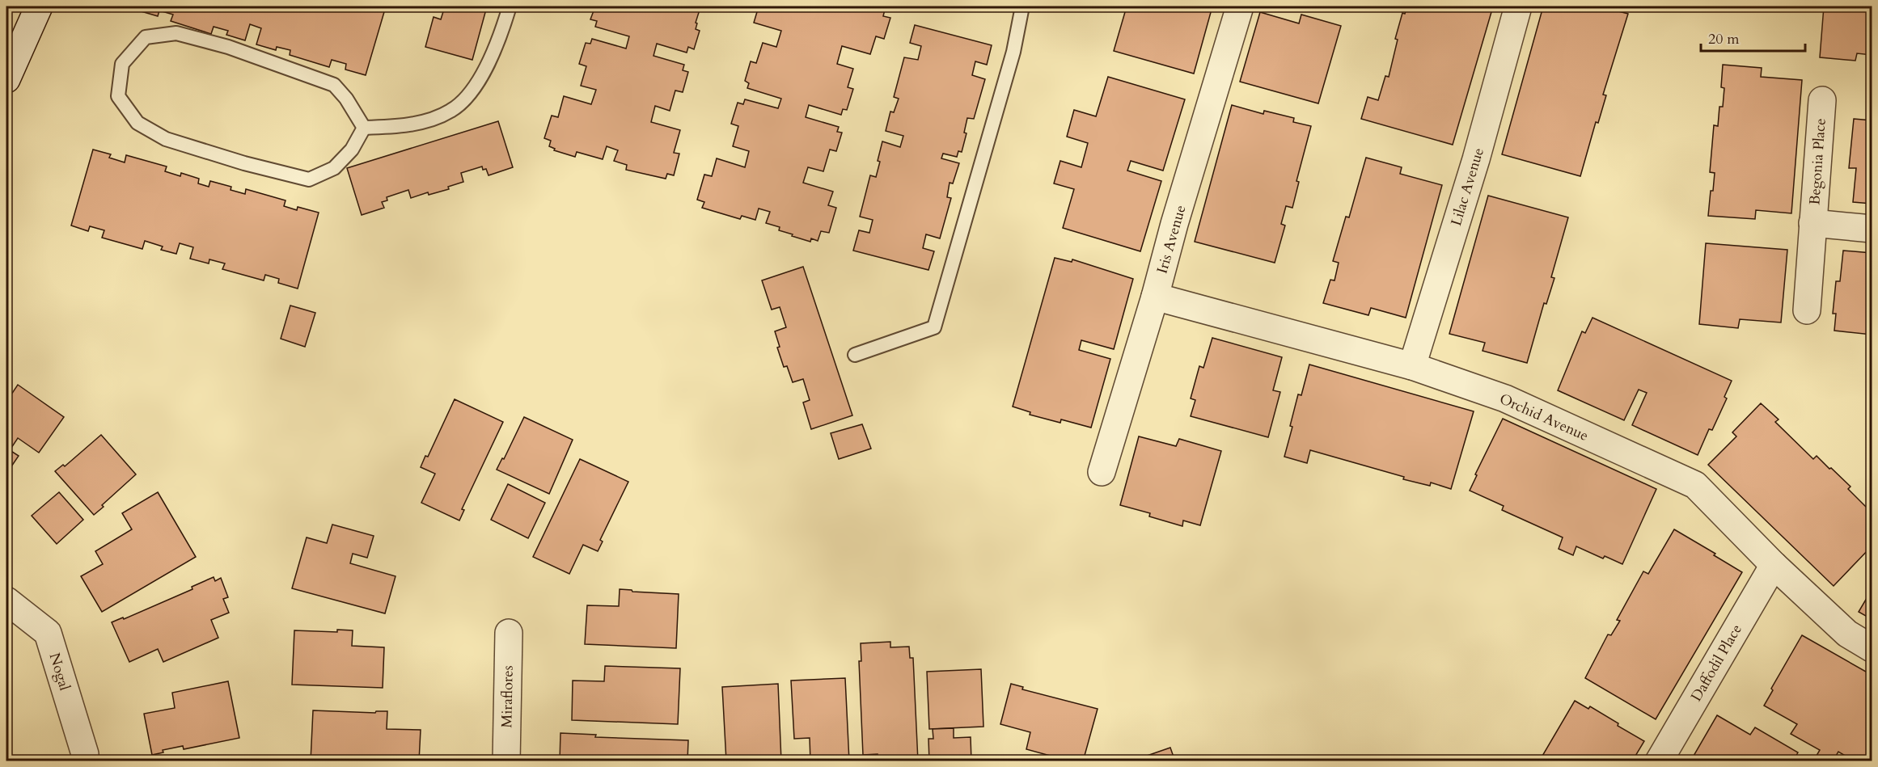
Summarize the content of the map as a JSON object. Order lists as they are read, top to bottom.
{
  "streets": {
    "street": [
      "Begonia Place",
      "Lilac Avenue",
      "Iris Avenue",
      "Orchid Avenue",
      "Daffodil Place",
      "Nogal",
      "Miraflores"
    ]
  },
  "crossings": [
    ["Lilac Avenue", "Orchid Avenue"],
    ["Iris Avenue", "Orchid Avenue"],
    ["Orchid Avenue", "Daffodil Place"]
  ],
  "scale_bar": "20 m"
}
